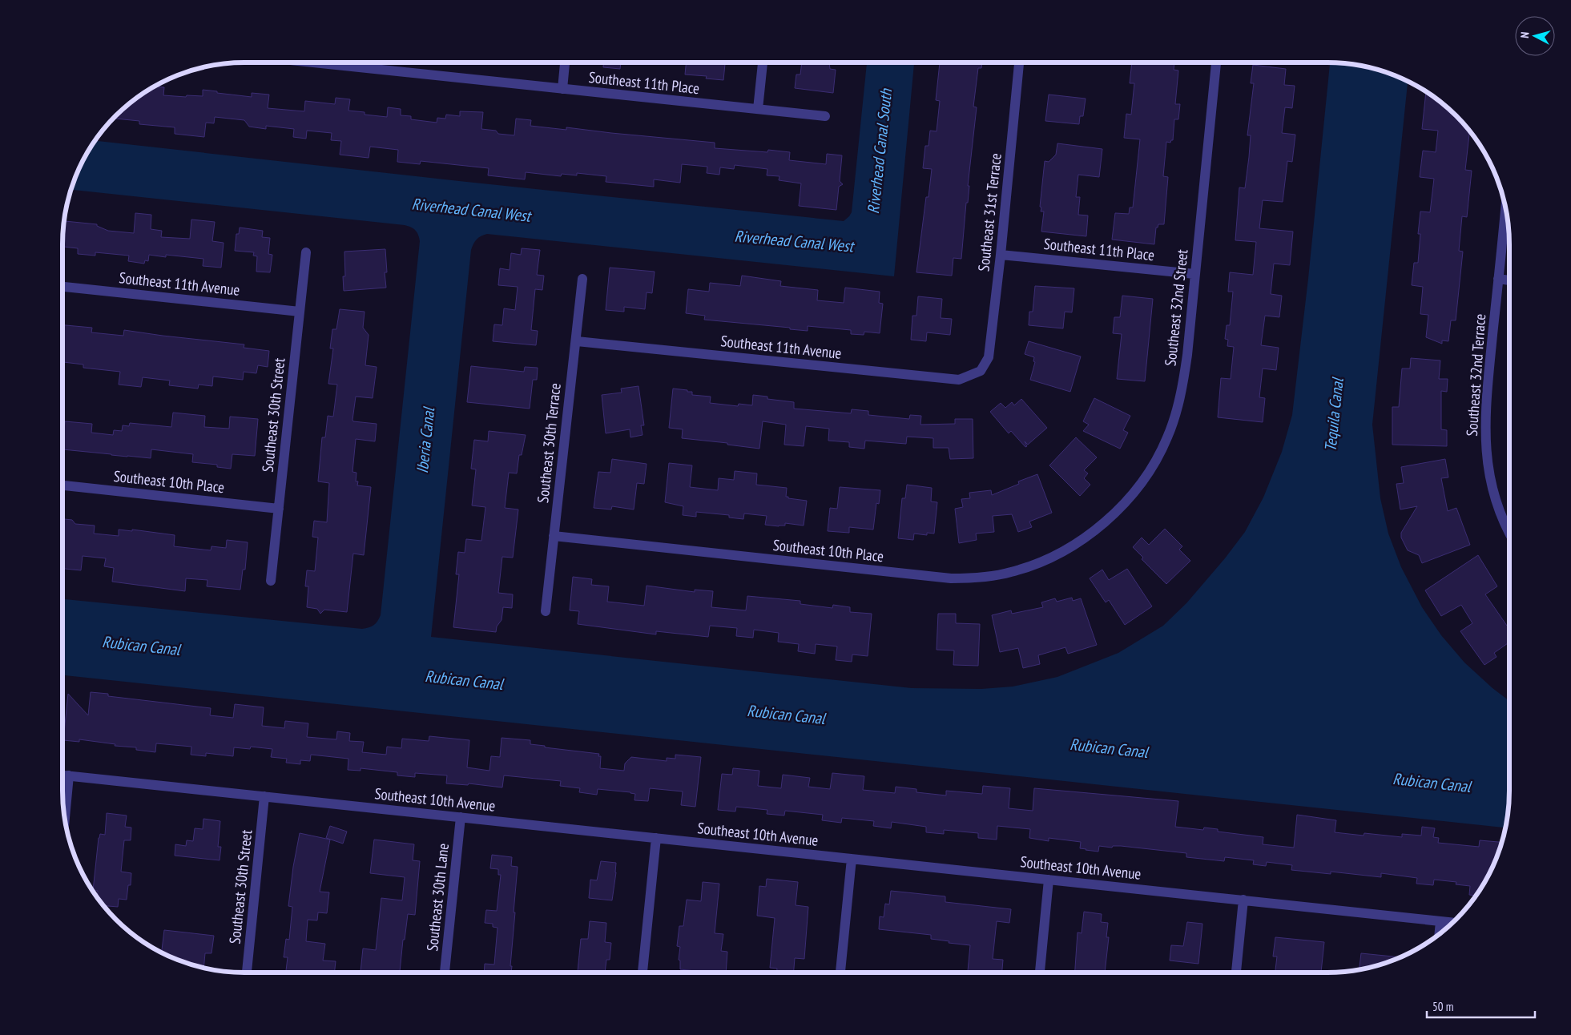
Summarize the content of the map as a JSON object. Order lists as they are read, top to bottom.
{
  "streets": {
    "street": [
      "Southeast 11th Place",
      "Southeast 31st Terrace",
      "Southeast 11th Avenue",
      "Southeast 32nd Street",
      "Southeast 32nd Terrace",
      "Southeast 30th Street",
      "Southeast 30th Terrace",
      "Southeast 10th Place",
      "Southeast 10th Avenue",
      "Southeast 30th Lane"
    ]
  },
  "crossings": [
    ["Southeast 11th Place", "Southeast 31st Terrace"],
    ["Southeast 11th Place", "Southeast 32nd Street"],
    ["Southeast 31st Terrace", "Southeast 11th Avenue"],
    ["Southeast 11th Avenue", "Southeast 30th Street"],
    ["Southeast 11th Avenue", "Southeast 30th Terrace"],
    ["Southeast 32nd Street", "Southeast 10th Place"],
    ["Southeast 30th Street", "Southeast 10th Place"],
    ["Southeast 30th Street", "Southeast 10th Avenue"],
    ["Southeast 30th Terrace", "Southeast 10th Place"],
    ["Southeast 10th Avenue", "Southeast 30th Lane"]
  ],
  "water": [
    "Riverhead Canal South",
    "Riverhead Canal West",
    "Tequila Canal",
    "Iberia Canal",
    "Rubican Canal"
  ],
  "scale_bar": "50 m",
  "north": "left"
}
